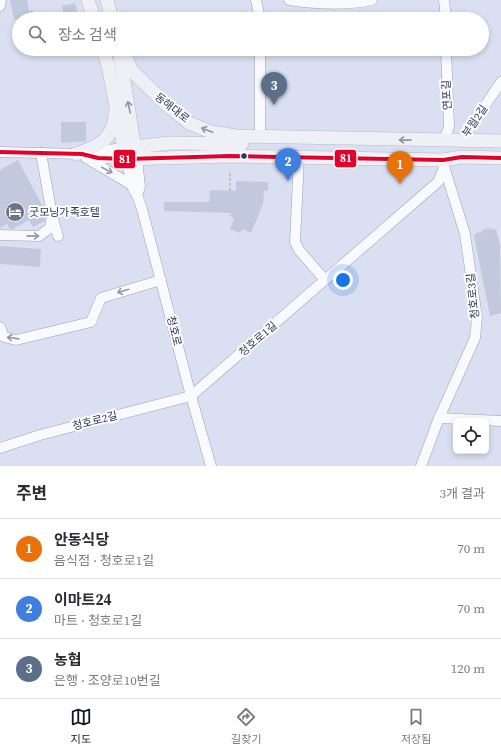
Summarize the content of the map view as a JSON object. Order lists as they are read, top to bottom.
{
  "streets": {
    "main road": ["동해대로"],
    "street": [
      "연포길",
      "부월2길",
      "청호로3길",
      "청호로",
      "청호로1길",
      "청호로2길"
    ]
  },
  "crossings": [
    ["연포길", "동해대로"],
    ["동해대로", "부월2길"],
    ["동해대로", "청호로"],
    ["청호로3길", "청호로1길"],
    ["청호로", "청호로1길"],
    ["청호로", "청호로2길"],
    ["청호로1길", "청호로2길"]
  ],
  "places": {
    "hotel": ["굿모닝가족호텔"]
  },
  "lines": ["transit line 81"],
  "page": {
    "search": "장소 검색",
    "pins": ["3", "2", "1"],
    "heading": ["주변", "3개 결과"],
    "list": [
      {
        "mark": "1",
        "name": "안동식당",
        "note": "음식점 · 청호로1길",
        "value": "70 m"
      },
      {
        "mark": "2",
        "name": "이마트24",
        "note": "마트 · 청호로1길",
        "value": "70 m"
      },
      {
        "mark": "3",
        "name": "농협",
        "note": "은행 · 조양로10번길",
        "value": "120 m"
      }
    ],
    "nav": ["지도", "길찾기", "저장됨"]
  }
}
